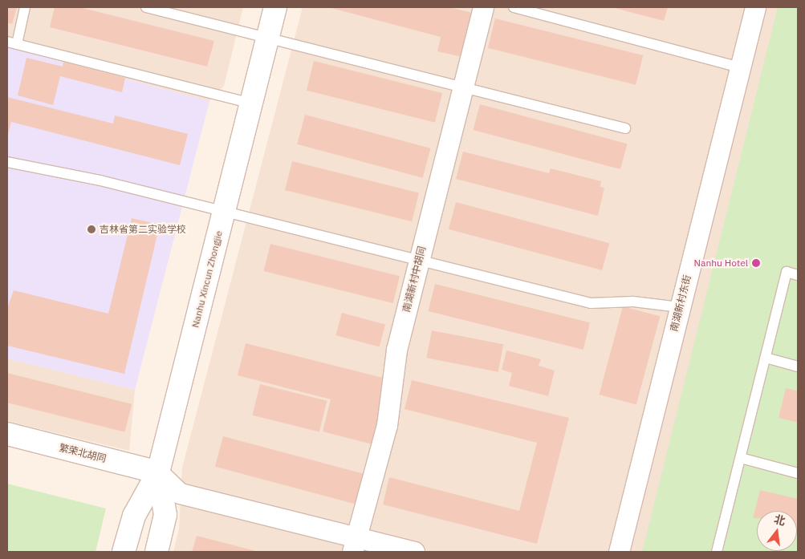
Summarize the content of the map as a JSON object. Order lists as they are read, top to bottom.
{
  "streets": {
    "street": [
      "Nanhu Xincun Zhongjie",
      "南湖新村中胡同",
      "南湖新村东街",
      "繁荣北胡同"
    ]
  },
  "crossings": [
    ["Nanhu Xincun Zhongjie", "繁荣北胡同"]
  ],
  "places": ["吉林省第二实验学校", "Nanhu Hotel"],
  "north": "top"
}
